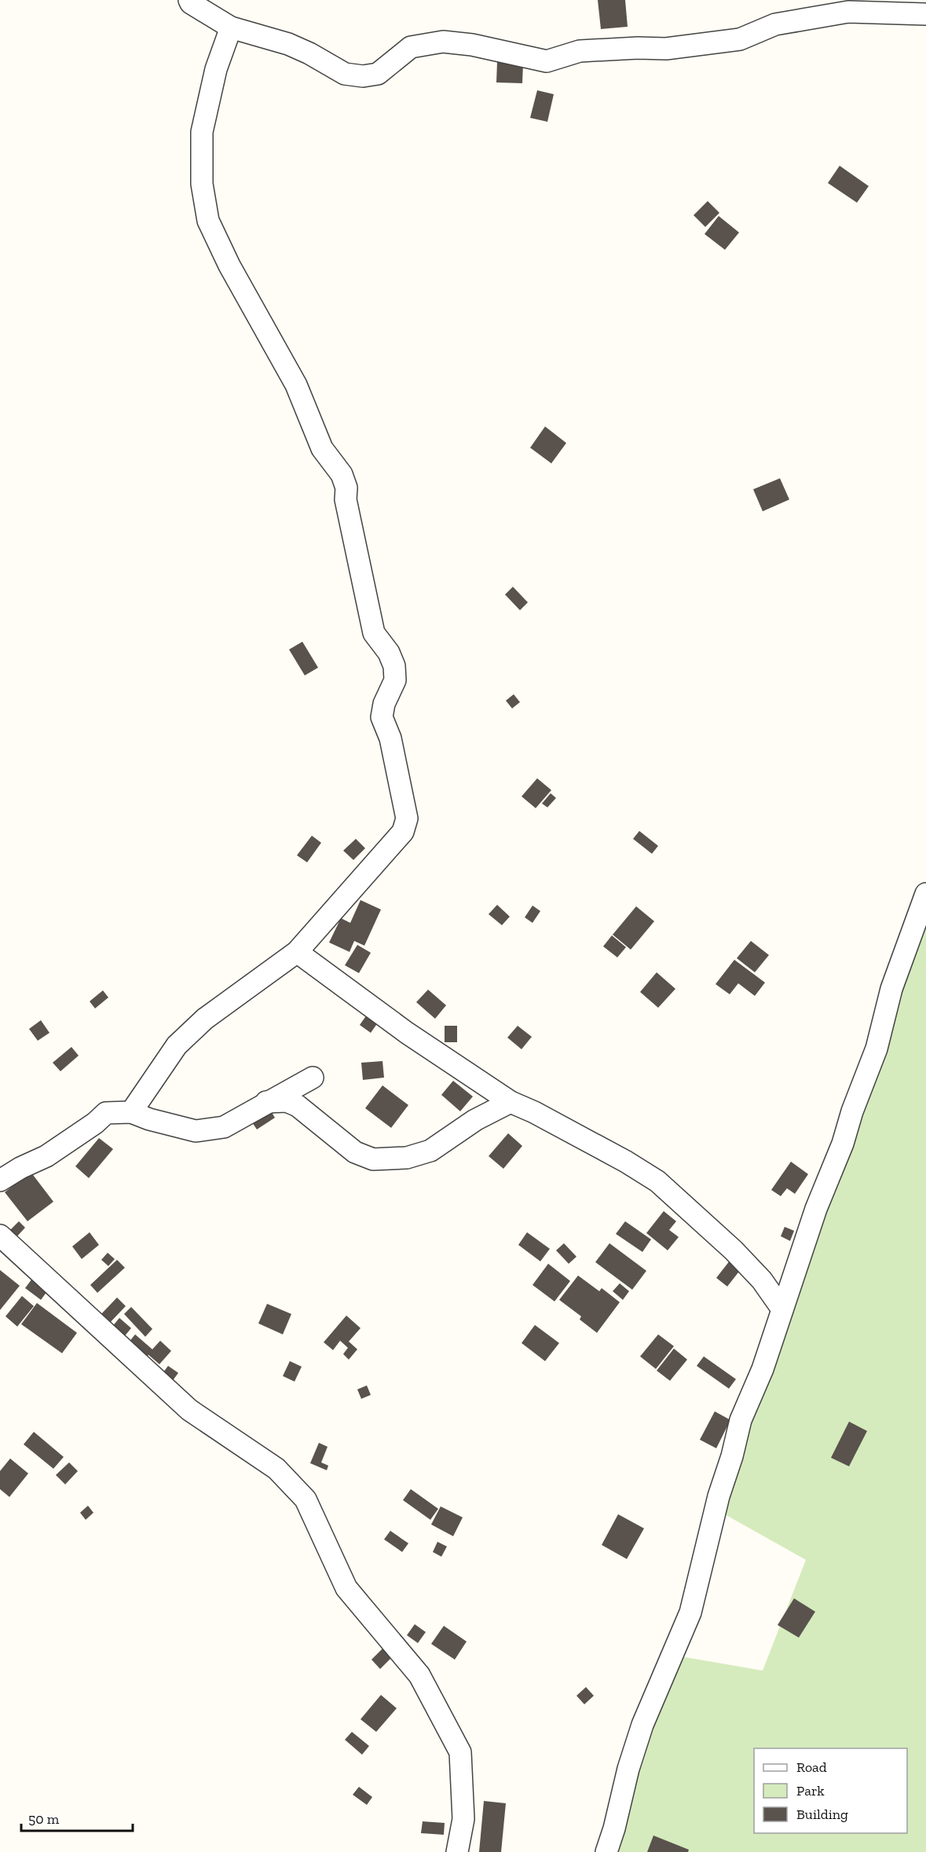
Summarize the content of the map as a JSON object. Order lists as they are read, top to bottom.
{
  "legend": ["Road", "Park", "Building"],
  "scale_bar": "50 m"
}
